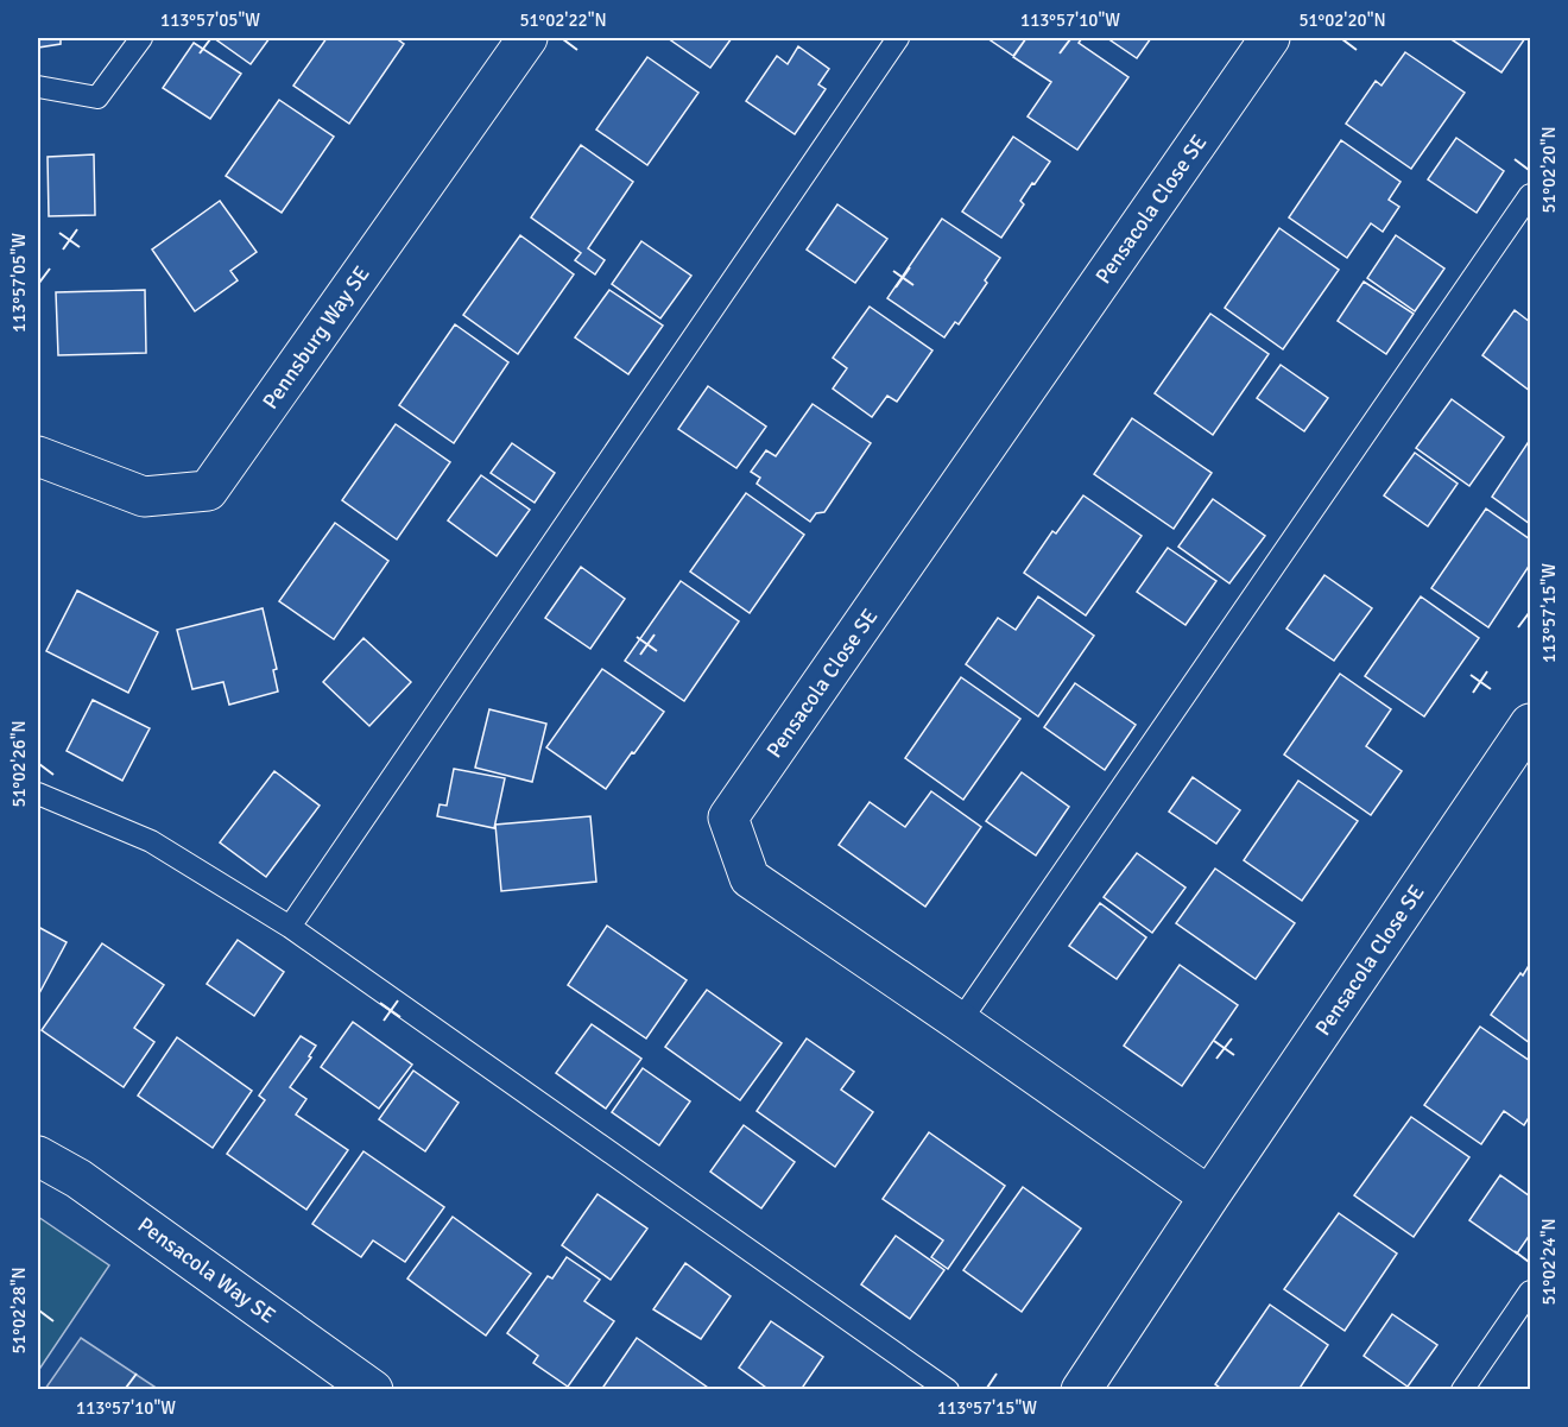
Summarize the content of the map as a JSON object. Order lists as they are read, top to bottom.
{
  "streets": {
    "street": ["Pensacola Close SE", "Pennsburg Way SE", "Pensacola Way SE"]
  },
  "coordinates": [
    "113°57'05\"W",
    "51°02'22\"N",
    "113°57'10\"W",
    "51°02'20\"N",
    "113°57'15\"W",
    "51°02'26\"N",
    "51°02'24\"N",
    "51°02'28\"N"
  ]
}
